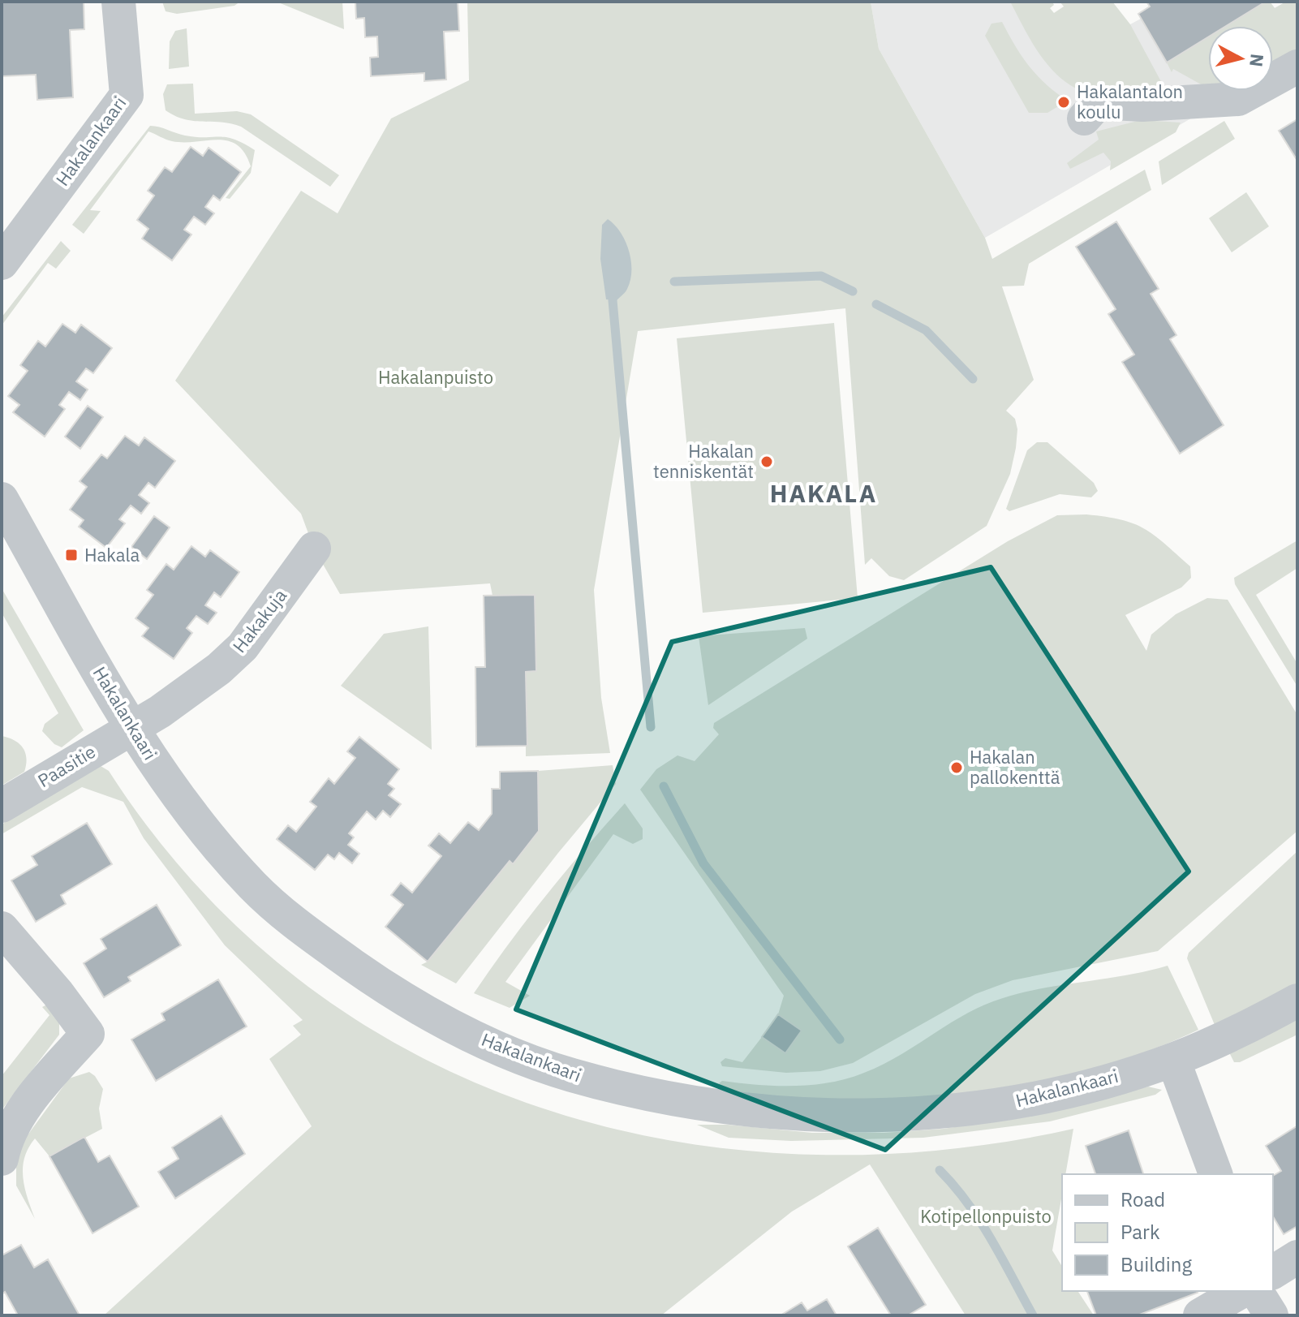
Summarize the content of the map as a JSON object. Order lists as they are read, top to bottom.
{
  "streets": {
    "street": ["Hakalankaari", "Hakakuja", "Paasitie"]
  },
  "crossings": [
    ["Hakalankaari", "Hakakuja"],
    ["Hakalankaari", "Paasitie"],
    ["Hakakuja", "Paasitie"]
  ],
  "districts": ["HAKALA"],
  "parks": ["Hakalanpuisto", "Kotipellonpuisto"],
  "places": {
    "other": ["Hakalantalon koulu", "Hakalan tenniskentät", "Hakalan pallokenttä"],
    "transit": ["Hakala"]
  },
  "legend": ["Road", "Park", "Building"],
  "north": "right"
}
